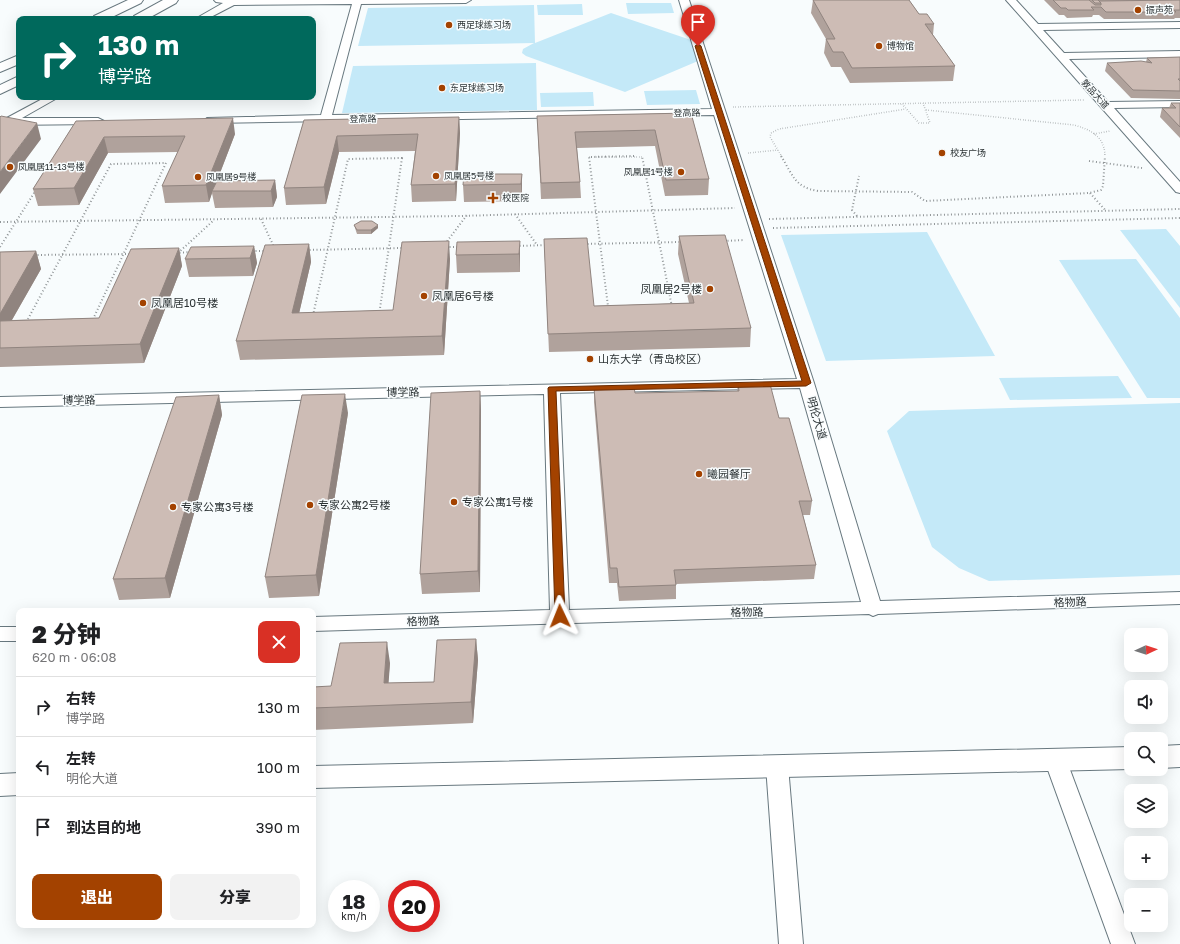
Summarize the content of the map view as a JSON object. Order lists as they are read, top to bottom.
{
  "streets": {
    "street": [
      "敦品大道",
      "登高路",
      "博学路",
      "明伦大道",
      "格物路"
    ]
  },
  "crossings": [
    ["登高路", "明伦大道"],
    ["博学路", "明伦大道"],
    ["明伦大道", "格物路"]
  ],
  "places": {
    "other": [
      "振声苑",
      "西足球练习场",
      "博物馆",
      "东足球练习场",
      "校友广场",
      "凤凰居11-13号楼",
      "凤凰居1号楼",
      "凤凰居5号楼",
      "凤凰居9号楼",
      "凤凰居2号楼",
      "凤凰居6号楼",
      "凤凰居10号楼",
      "山东大学（青岛校区）",
      "曦园餐厅",
      "专家公寓1号楼",
      "专家公寓2号楼",
      "专家公寓3号楼"
    ],
    "health": ["校医院"]
  },
  "north": "right",
  "page": {
    "turn": ["130 m", "博学路"],
    "heading": ["2 分钟", "620 m · 06:08"],
    "map_buttons": ["+", "−"],
    "list": [
      {
        "name": "右转",
        "note": "博学路",
        "value": "130 m"
      },
      {
        "name": "左转",
        "note": "明伦大道",
        "value": "100 m"
      },
      {
        "name": "到达目的地",
        "value": "390 m"
      }
    ],
    "buttons": ["退出", "分享"],
    "speed": "18 km/h",
    "limit": "20"
  }
}
